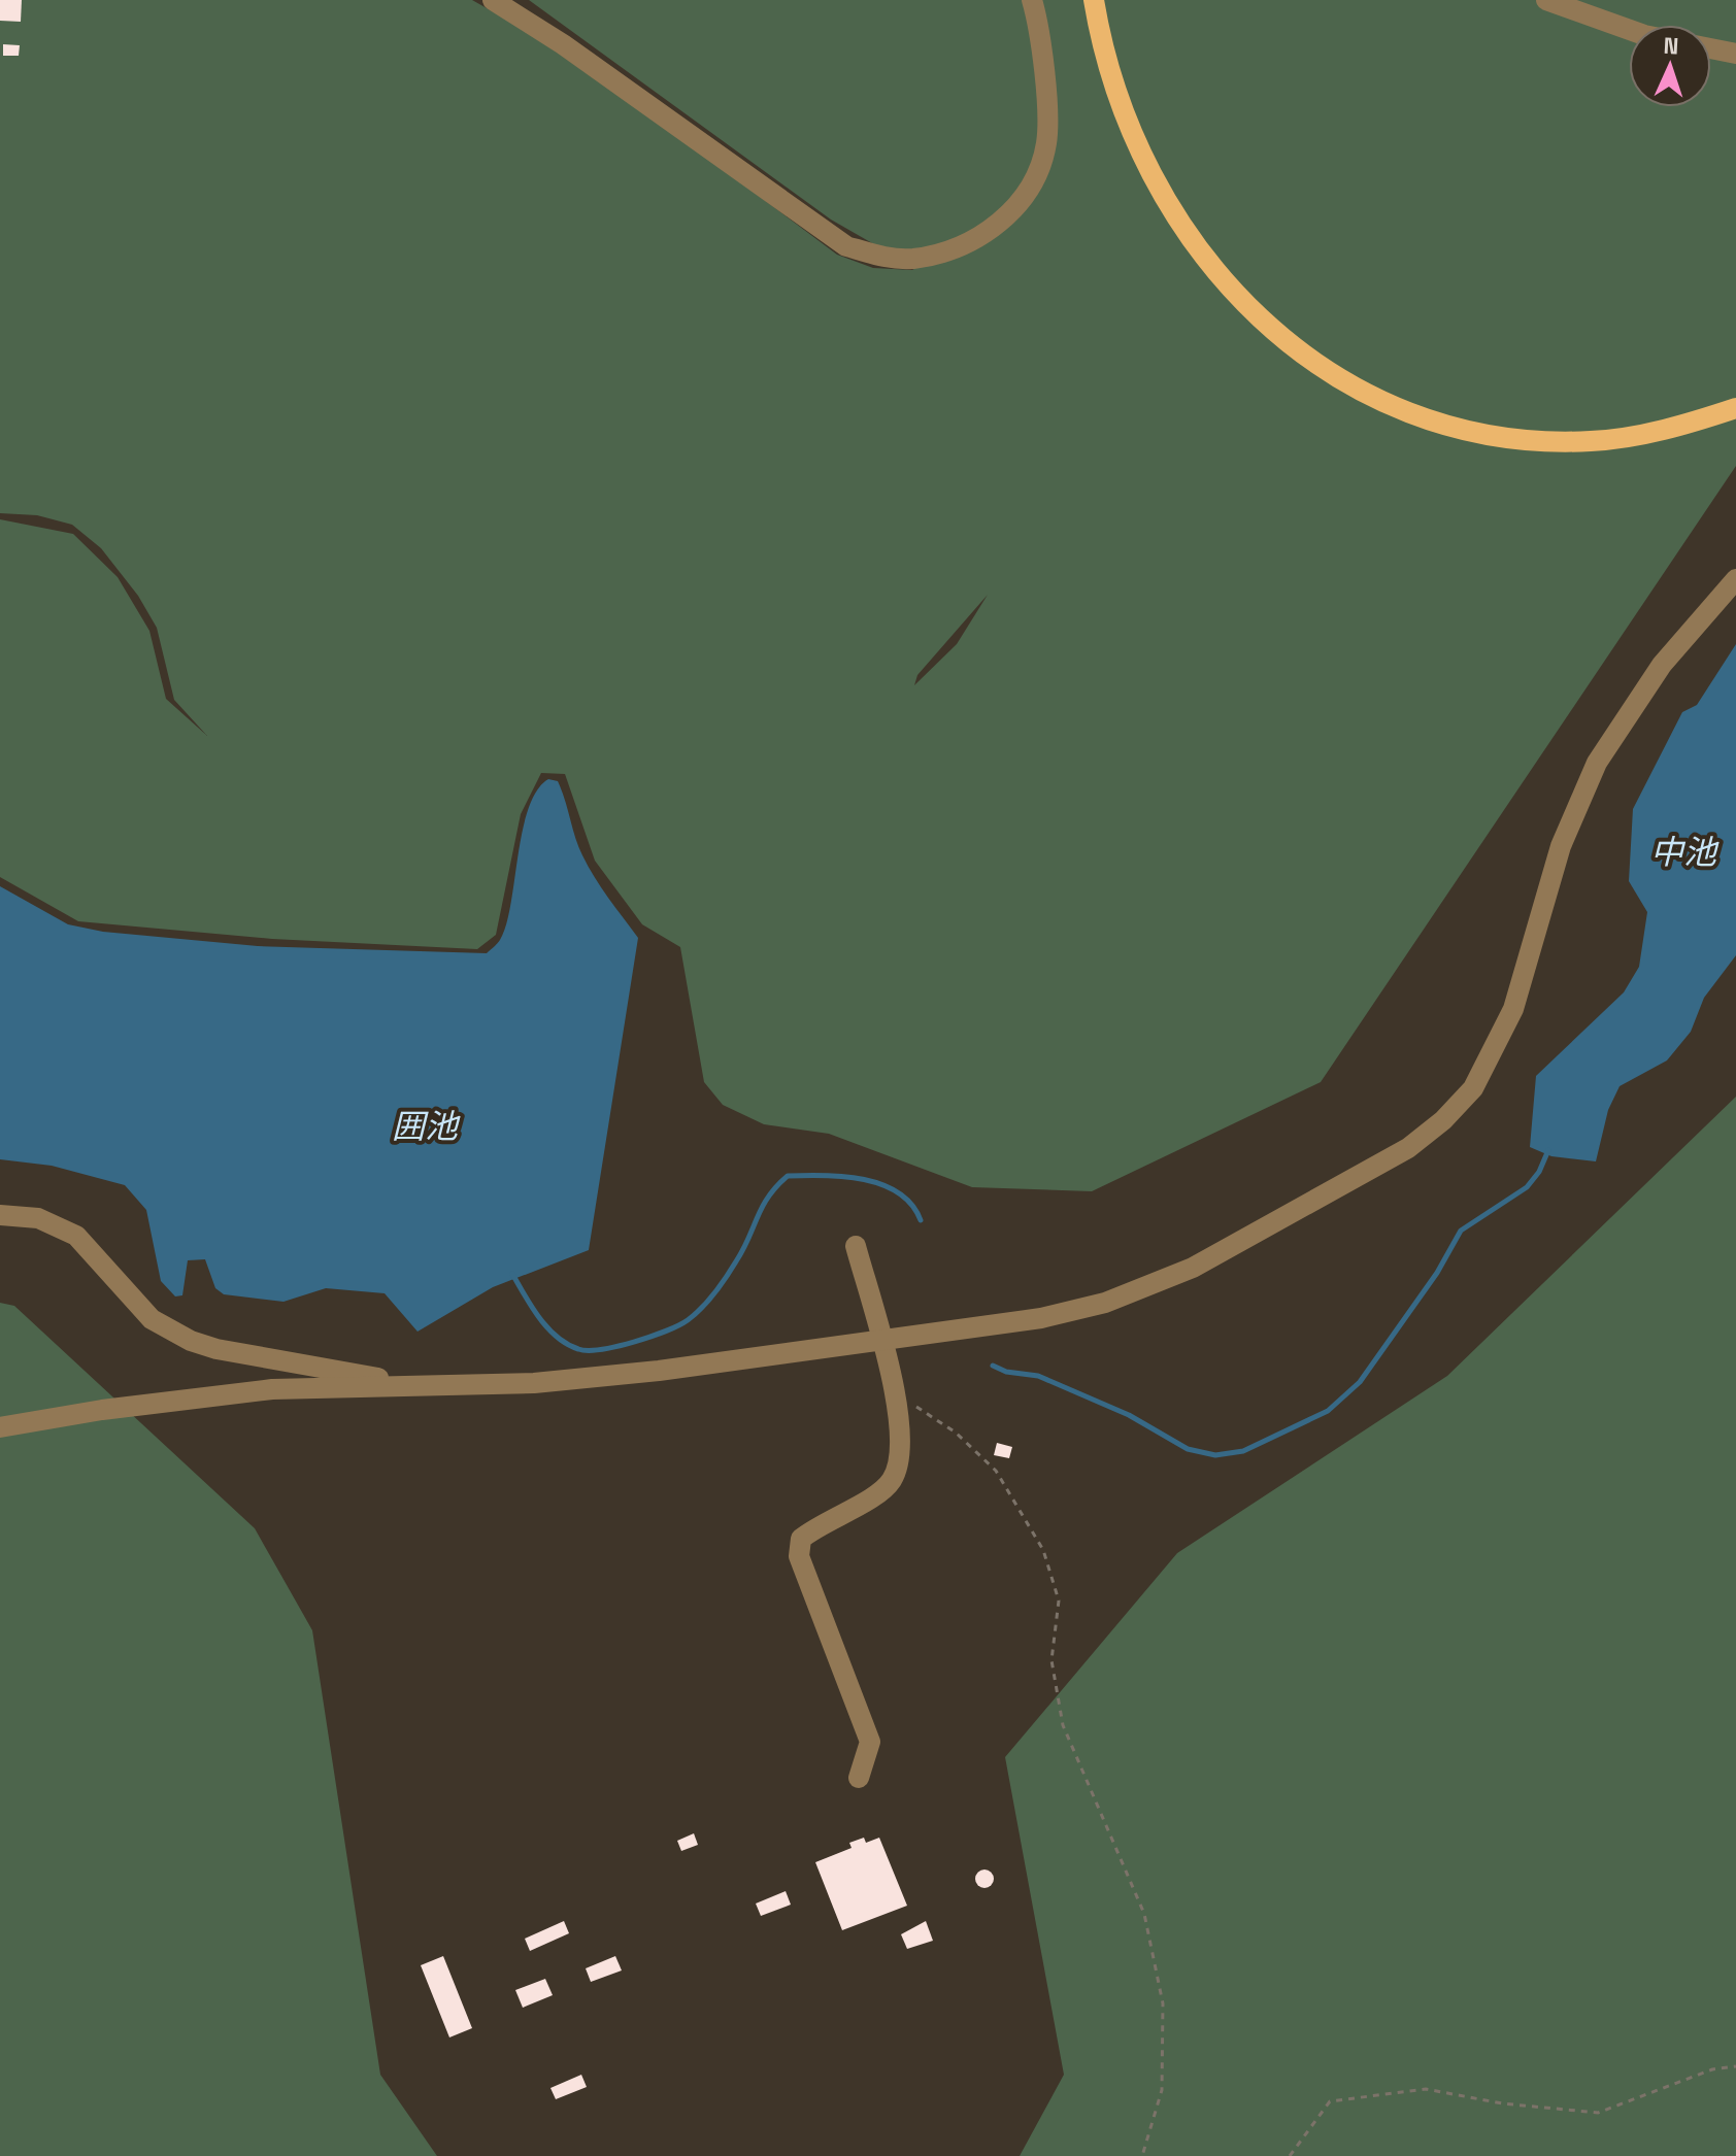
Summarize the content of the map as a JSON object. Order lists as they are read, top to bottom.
{
  "water": ["中池", "囲池"],
  "north": "top"
}
